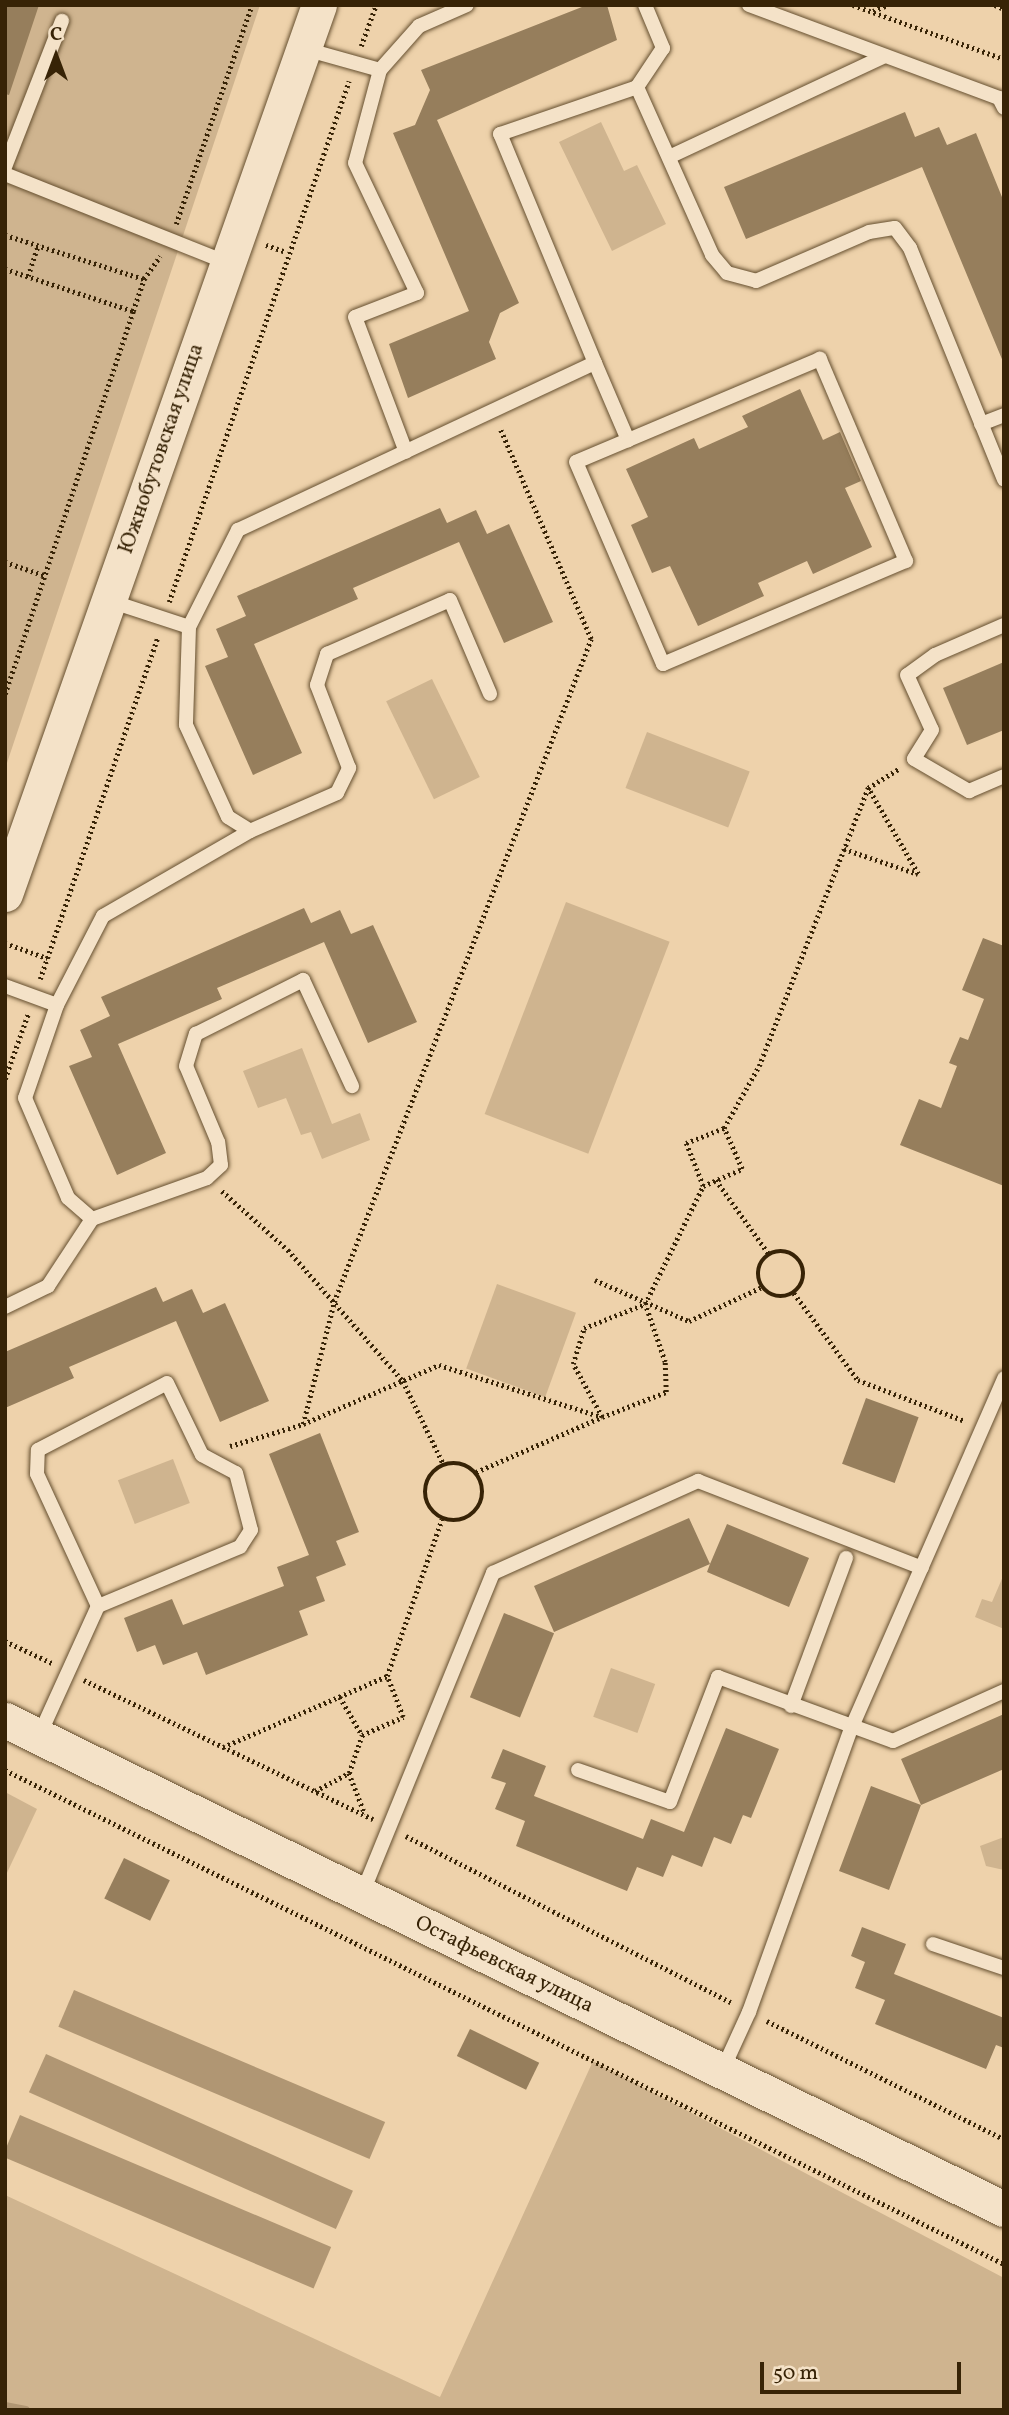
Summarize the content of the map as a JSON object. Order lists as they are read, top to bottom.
{
  "streets": {
    "street": ["Южнобутовская улица", "Остафьевская улица"]
  },
  "scale_bar": "50 m",
  "north": "top"
}
